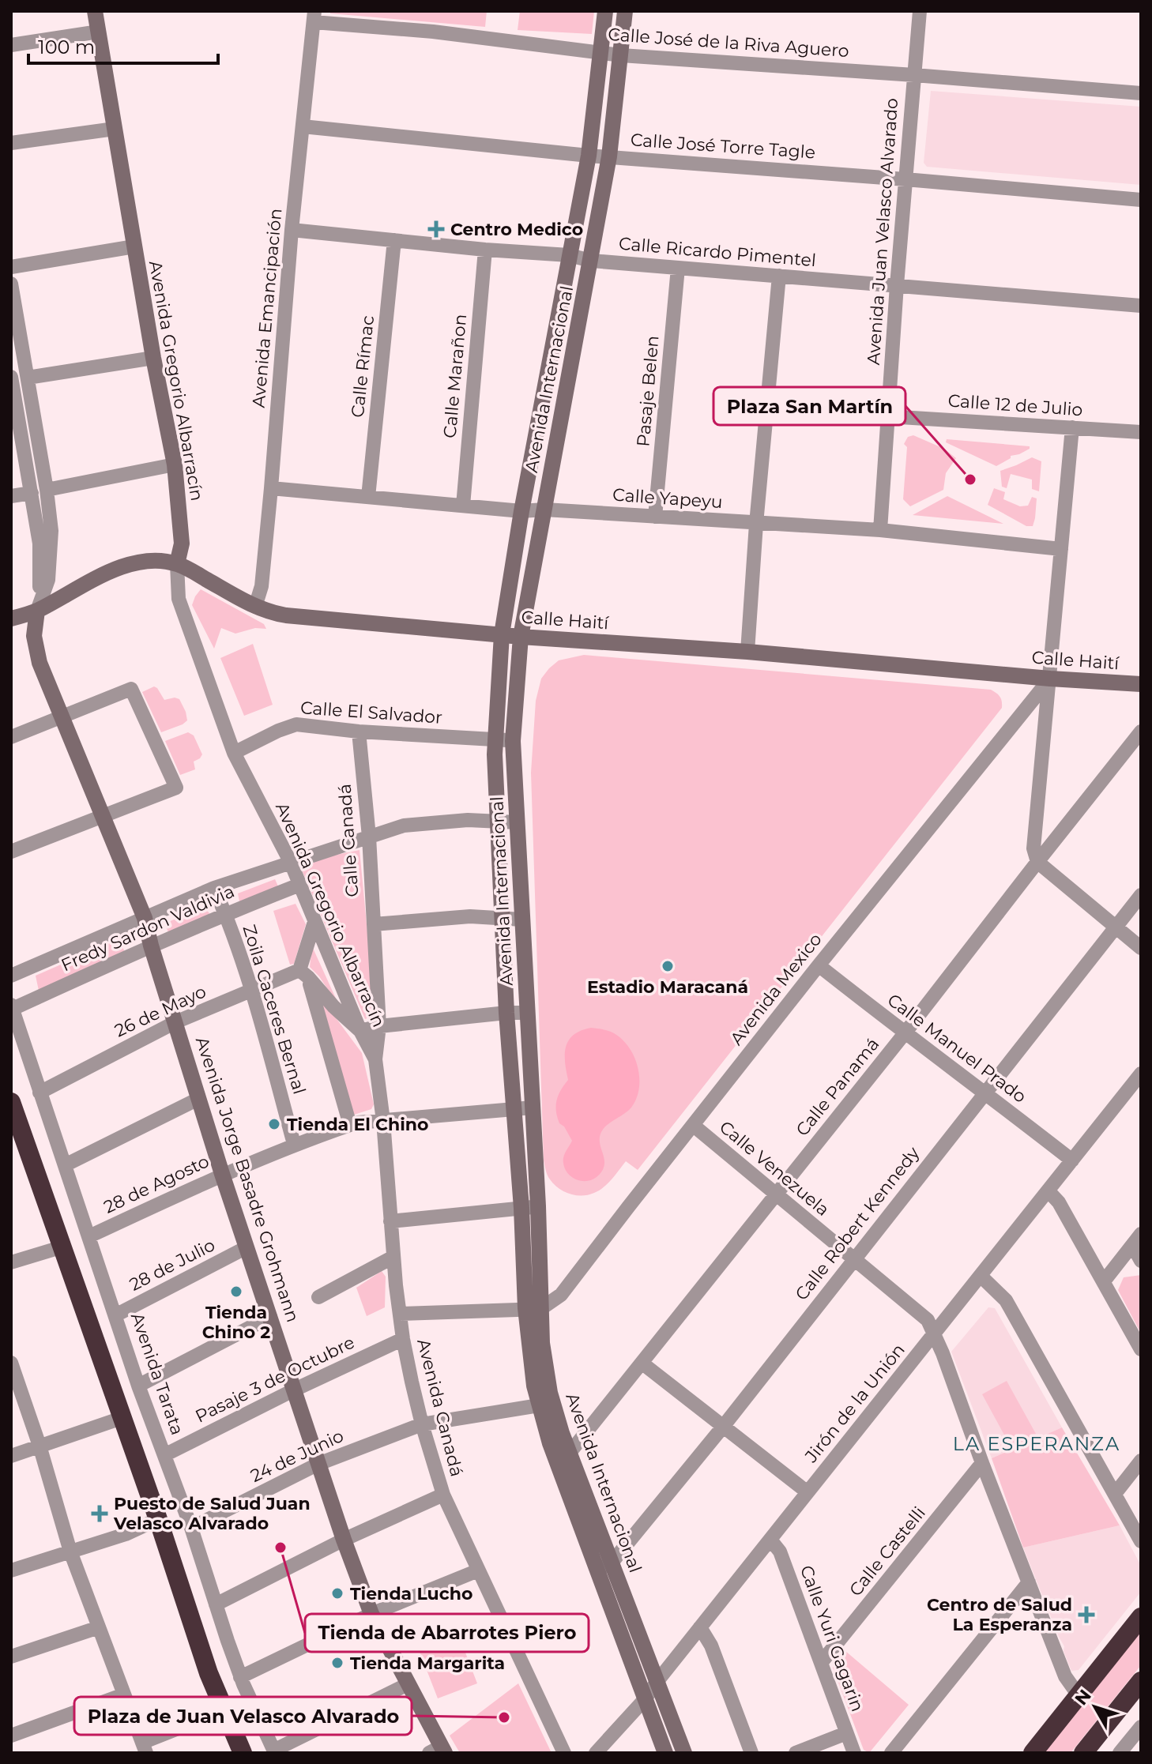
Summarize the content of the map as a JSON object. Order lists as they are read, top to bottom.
{
  "streets": {
    "main road": [
      "Avenida Internacional",
      "Avenida Gregorio Albarracín",
      "Calle Haití",
      "Avenida Jorge Basadre Grohmann"
    ],
    "street": [
      "Calle José de la Riva Aguero",
      "Calle José Torre Tagle",
      "Avenida Juan Velasco Alvarado",
      "Calle Ricardo Pimentel",
      "Avenida Emancipación",
      "Calle Rímac",
      "Calle Marañon",
      "Pasaje Belen",
      "Calle 12 de Julio",
      "Calle Yapeyu",
      "Calle El Salvador",
      "Calle Canadá",
      "Fredy Sardon Valdivia",
      "Avenida Mexico",
      "Zoila Caceres Bernal",
      "26 de Mayo",
      "Calle Manuel Prado",
      "Calle Panamá",
      "Calle Venezuela",
      "28 de Agosto",
      "Calle Robert Kennedy",
      "28 de Julio",
      "Avenida Tarata",
      "Pasaje 3 de Octubre",
      "Jirón de la Unión",
      "Avenida Canadá",
      "24 de Junio",
      "Calle Castelli",
      "Calle Yuri Gagarin"
    ]
  },
  "crossings": [
    ["Calle José de la Riva Aguero", "Avenida Juan Velasco Alvarado"],
    ["Calle José de la Riva Aguero", "Avenida Emancipación"],
    ["Calle José de la Riva Aguero", "Avenida Internacional"],
    ["Calle José Torre Tagle", "Avenida Juan Velasco Alvarado"],
    ["Calle José Torre Tagle", "Avenida Emancipación"],
    ["Calle José Torre Tagle", "Avenida Internacional"],
    ["Avenida Juan Velasco Alvarado", "Calle Ricardo Pimentel"],
    ["Avenida Juan Velasco Alvarado", "Calle 12 de Julio"],
    ["Avenida Juan Velasco Alvarado", "Calle Yapeyu"],
    ["Calle Ricardo Pimentel", "Avenida Emancipación"],
    ["Calle Ricardo Pimentel", "Calle Rímac"],
    ["Calle Ricardo Pimentel", "Calle Marañon"],
    ["Calle Ricardo Pimentel", "Avenida Internacional"],
    ["Calle Ricardo Pimentel", "Pasaje Belen"],
    ["Avenida Emancipación", "Calle Yapeyu"],
    ["Avenida Emancipación", "Calle Haití"],
    ["Calle Rímac", "Calle Yapeyu"],
    ["Calle Marañon", "Calle Yapeyu"],
    ["Avenida Internacional", "Calle Yapeyu"],
    ["Avenida Internacional", "Calle Haití"],
    ["Avenida Internacional", "Calle El Salvador"],
    ["Avenida Internacional", "Fredy Sardon Valdivia"],
    ["Avenida Internacional", "Avenida Mexico"],
    ["Avenida Internacional", "Calle Panamá"],
    ["Avenida Internacional", "28 de Agosto"],
    ["Avenida Internacional", "Calle Robert Kennedy"],
    ["Avenida Internacional", "Jirón de la Unión"],
    ["Avenida Internacional", "24 de Junio"],
    ["Avenida Gregorio Albarracín", "Calle Haití"],
    ["Avenida Gregorio Albarracín", "Calle El Salvador"],
    ["Avenida Gregorio Albarracín", "Calle Canadá"],
    ["Avenida Gregorio Albarracín", "Fredy Sardon Valdivia"],
    ["Avenida Gregorio Albarracín", "Avenida Canadá"],
    ["Pasaje Belen", "Calle Yapeyu"],
    ["Calle Haití", "Avenida Mexico"],
    ["Calle Haití", "Avenida Jorge Basadre Grohmann"],
    ["Calle El Salvador", "Calle Canadá"],
    ["Calle Canadá", "Fredy Sardon Valdivia"],
    ["Calle Canadá", "Avenida Canadá"],
    ["Fredy Sardon Valdivia", "Zoila Caceres Bernal"],
    ["Fredy Sardon Valdivia", "Avenida Jorge Basadre Grohmann"],
    ["Fredy Sardon Valdivia", "Avenida Tarata"],
    ["Avenida Mexico", "Calle Manuel Prado"],
    ["Avenida Mexico", "Calle Venezuela"],
    ["Zoila Caceres Bernal", "26 de Mayo"],
    ["Zoila Caceres Bernal", "28 de Agosto"],
    ["26 de Mayo", "Avenida Jorge Basadre Grohmann"],
    ["26 de Mayo", "Avenida Tarata"],
    ["Calle Manuel Prado", "Calle Panamá"],
    ["Calle Manuel Prado", "Calle Robert Kennedy"],
    ["Calle Manuel Prado", "Jirón de la Unión"],
    ["Calle Panamá", "Calle Venezuela"],
    ["Calle Venezuela", "Calle Robert Kennedy"],
    ["Calle Venezuela", "Jirón de la Unión"],
    ["Calle Venezuela", "Calle Castelli"],
    ["Avenida Jorge Basadre Grohmann", "28 de Agosto"],
    ["Avenida Jorge Basadre Grohmann", "28 de Julio"],
    ["Avenida Jorge Basadre Grohmann", "Pasaje 3 de Octubre"],
    ["Avenida Jorge Basadre Grohmann", "24 de Junio"],
    ["28 de Agosto", "Avenida Tarata"],
    ["28 de Agosto", "Avenida Canadá"],
    ["28 de Julio", "Avenida Tarata"],
    ["Avenida Tarata", "Pasaje 3 de Octubre"],
    ["Avenida Tarata", "24 de Junio"],
    ["Pasaje 3 de Octubre", "Avenida Canadá"],
    ["Jirón de la Unión", "Calle Yuri Gagarin"],
    ["Avenida Canadá", "24 de Junio"],
    ["Calle Castelli", "Calle Yuri Gagarin"]
  ],
  "districts": ["LA ESPERANZA"],
  "places": {
    "health": ["Centro Medico", "Puesto de Salud Juan Velasco Alvarado", "Centro de Salud La Esperanza"],
    "other": [
      "Plaza San Martín",
      "Estadio Maracaná",
      "Tienda El Chino",
      "Tienda Chino 2",
      "Tienda de Abarrotes Piero",
      "Tienda Lucho",
      "Tienda Margarita",
      "Plaza de Juan Velasco Alvarado"
    ]
  },
  "scale_bar": "100 m",
  "north": "top left"
}
